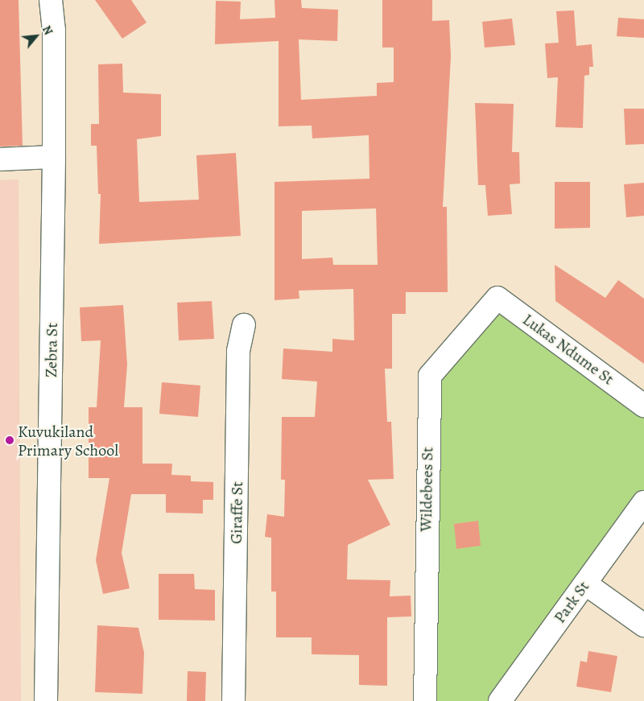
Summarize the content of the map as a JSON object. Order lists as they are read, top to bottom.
{
  "streets": {
    "street": [
      "Lukas Ndume St",
      "Zebra St",
      "Wildebees St",
      "Giraffe St",
      "Park St"
    ]
  },
  "crossings": [
    ["Lukas Ndume St", "Wildebees St"]
  ],
  "places": ["Kuvukiland Primary School"],
  "north": "top right"
}
